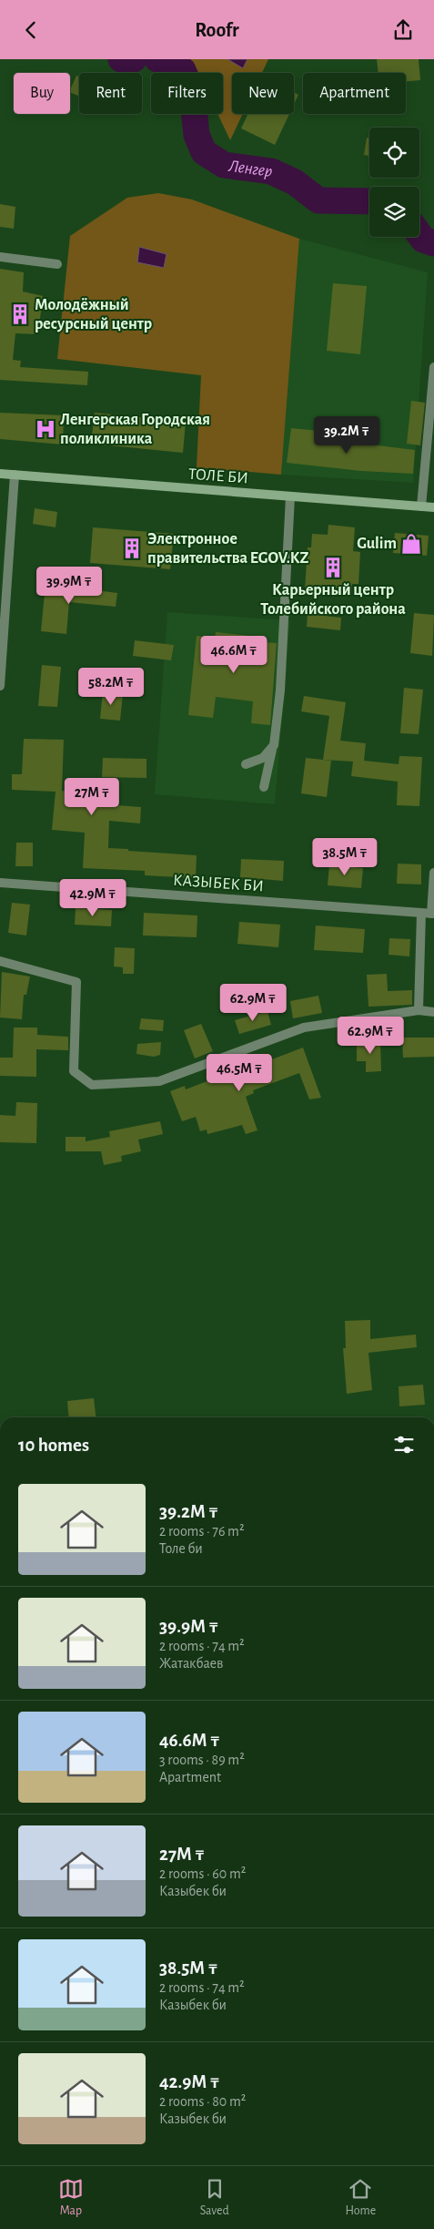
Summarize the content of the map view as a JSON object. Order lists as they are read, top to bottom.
{
  "streets": {
    "main road": ["ТОЛЕ БИ"],
    "street": ["КАЗЫБЕК БИ"]
  },
  "water": ["Ленгер"],
  "places": {
    "building": ["Молодёжный ресурсный центр", "Электронное правительства EGOV.KZ", "Карьерный центр Толебийского района"],
    "hospital": ["Ленгерская Городская поликлиника"],
    "shop": ["Gulim"]
  },
  "page": {
    "header": "Roofr",
    "chip": [
      "Buy",
      "Rent",
      "Filters",
      "New",
      "Apartment"
    ],
    "price": [
      "39.2M ₸",
      "39.9M ₸",
      "46.6M ₸",
      "58.2M ₸",
      "27M ₸",
      "38.5M ₸",
      "42.9M ₸",
      "62.9M ₸",
      "62.9M ₸",
      "46.5M ₸"
    ],
    "heading": "10 homes",
    "list": [
      {
        "name": "39.2M ₸",
        "note": "2 rooms · 76 m² · Толе би"
      },
      {
        "name": "39.9M ₸",
        "note": "2 rooms · 74 m² · Жатакбаев"
      },
      {
        "name": "46.6M ₸",
        "note": "3 rooms · 89 m² · Apartment"
      },
      {
        "name": "27M ₸",
        "note": "2 rooms · 60 m² · Казыбек би"
      },
      {
        "name": "38.5M ₸",
        "note": "2 rooms · 74 m² · Казыбек би"
      },
      {
        "name": "42.9M ₸",
        "note": "2 rooms · 80 m² · Казыбек би"
      }
    ],
    "tabs": ["Map", "Saved", "Home"]
  }
}
